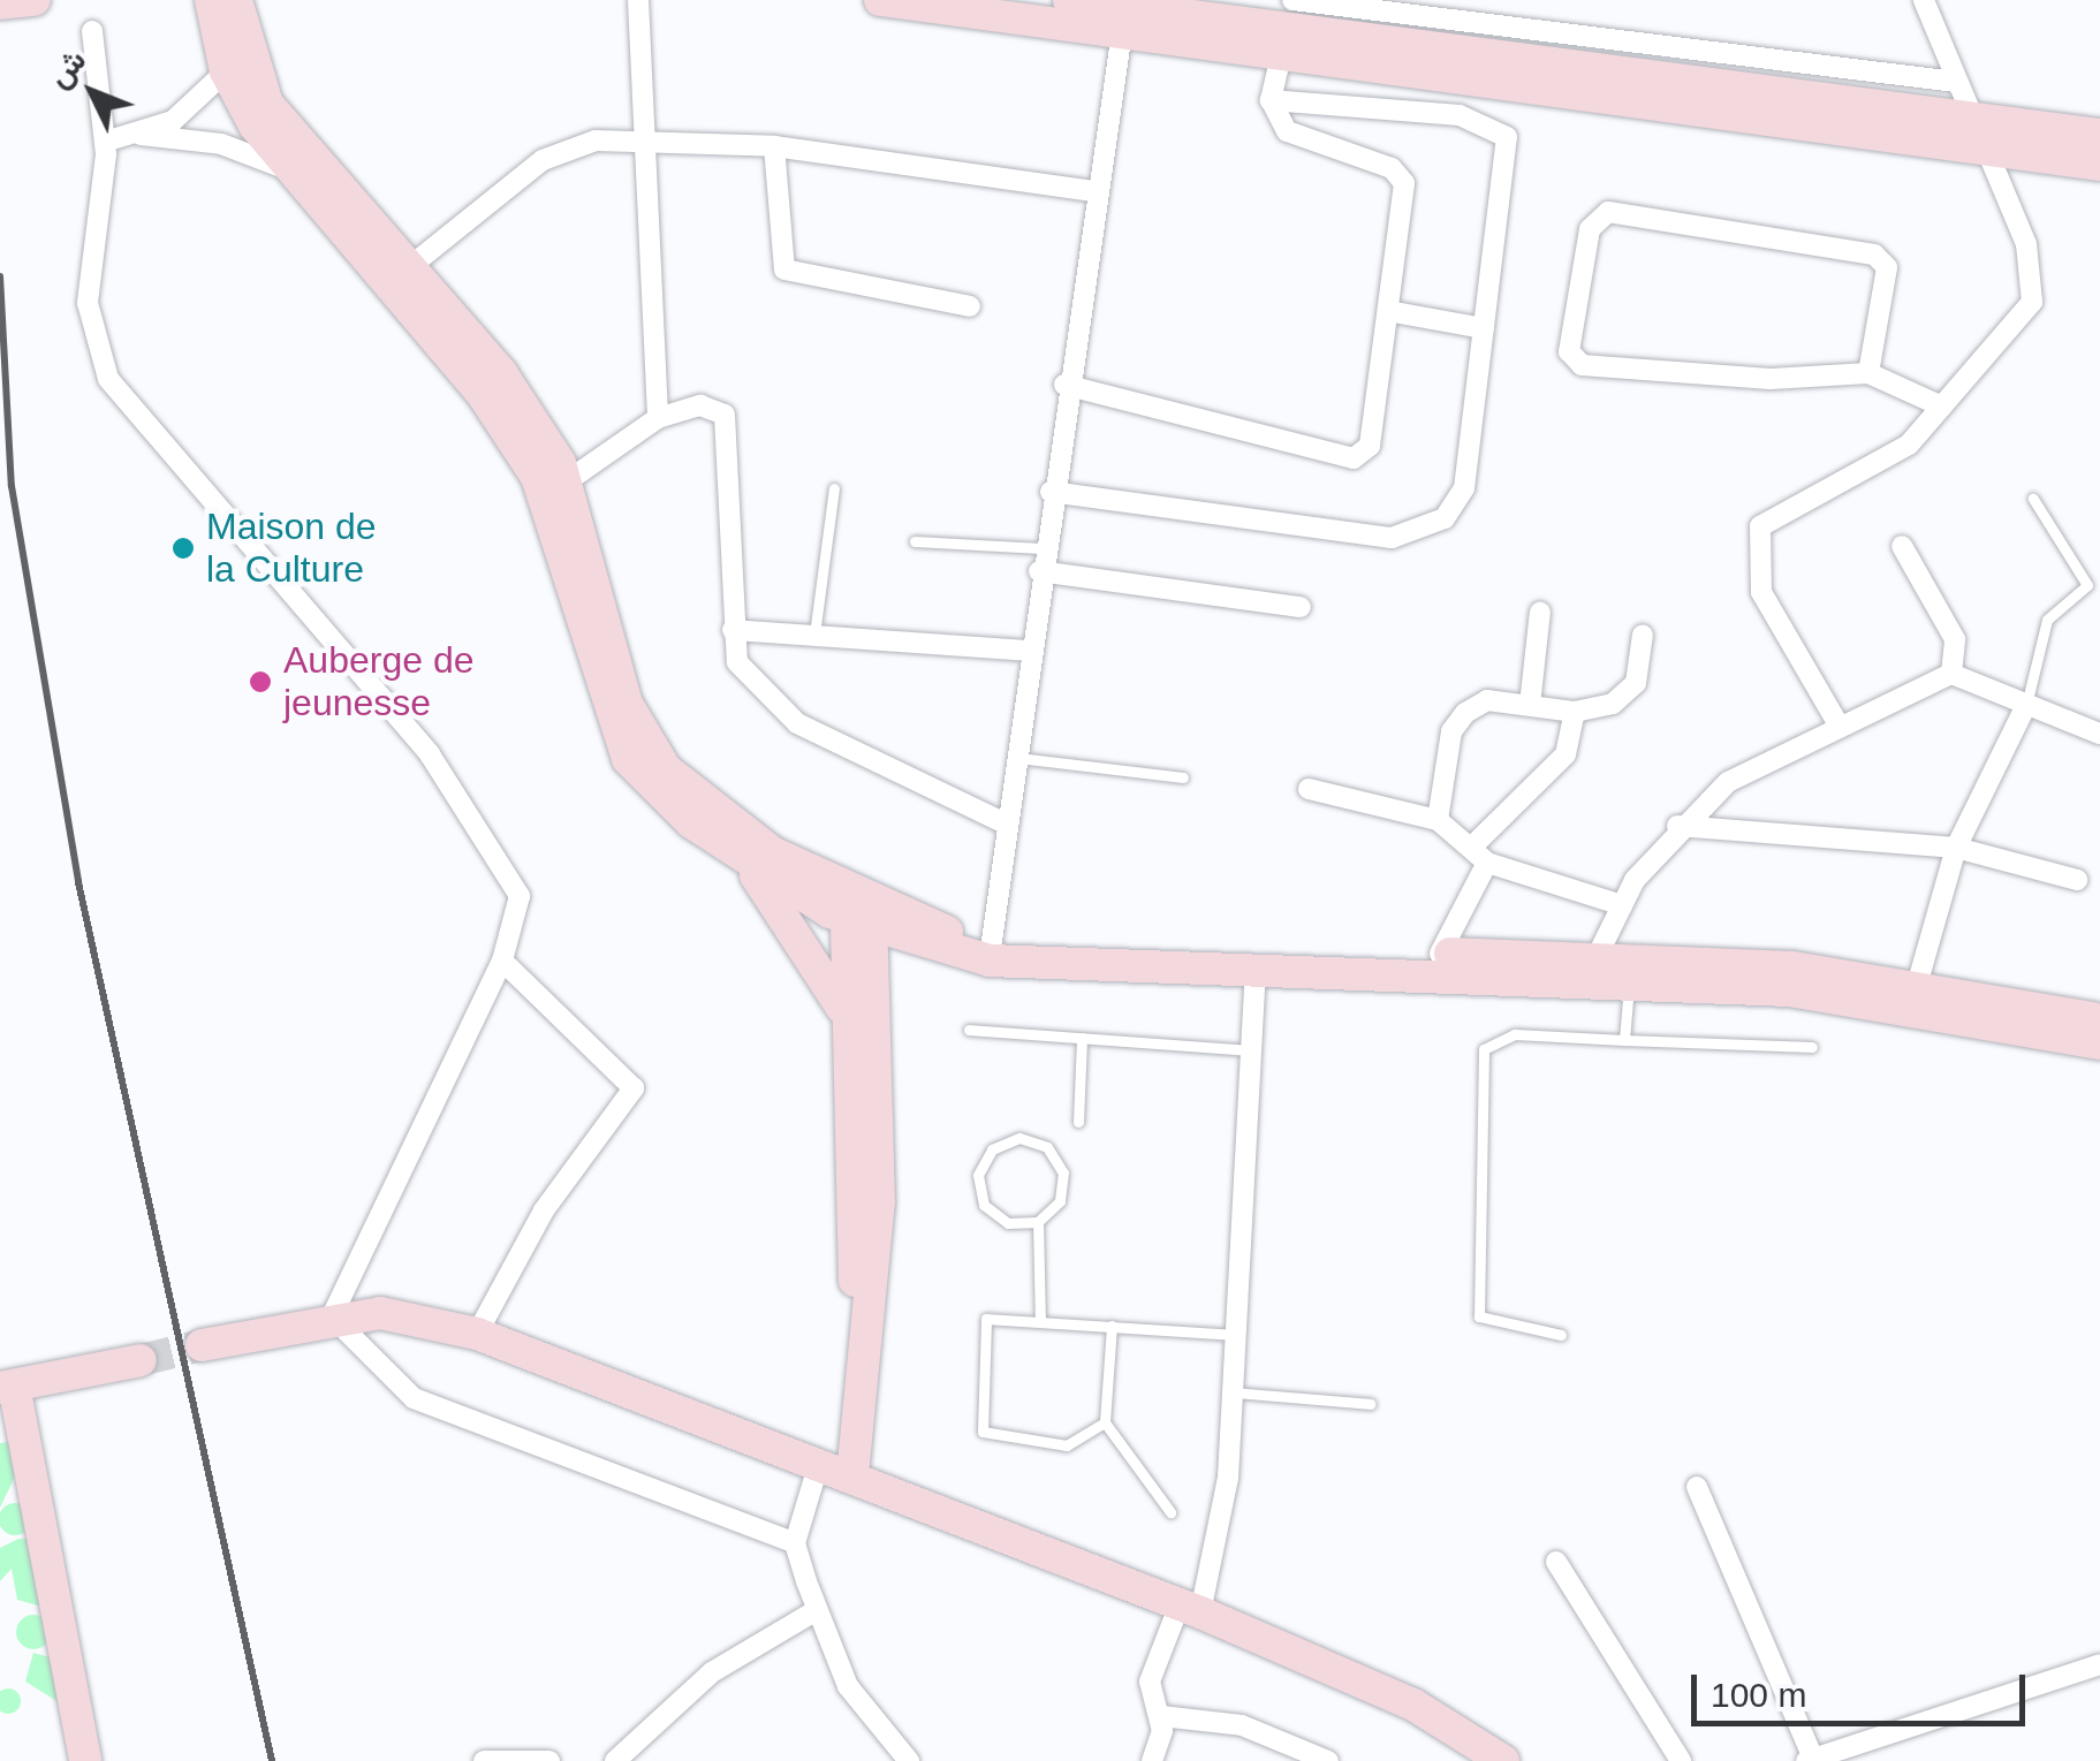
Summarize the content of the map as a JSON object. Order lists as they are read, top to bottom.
{
  "places": ["Maison de la Culture", "Auberge de jeunesse"],
  "scale_bar": "100 m",
  "north": "top left"
}
